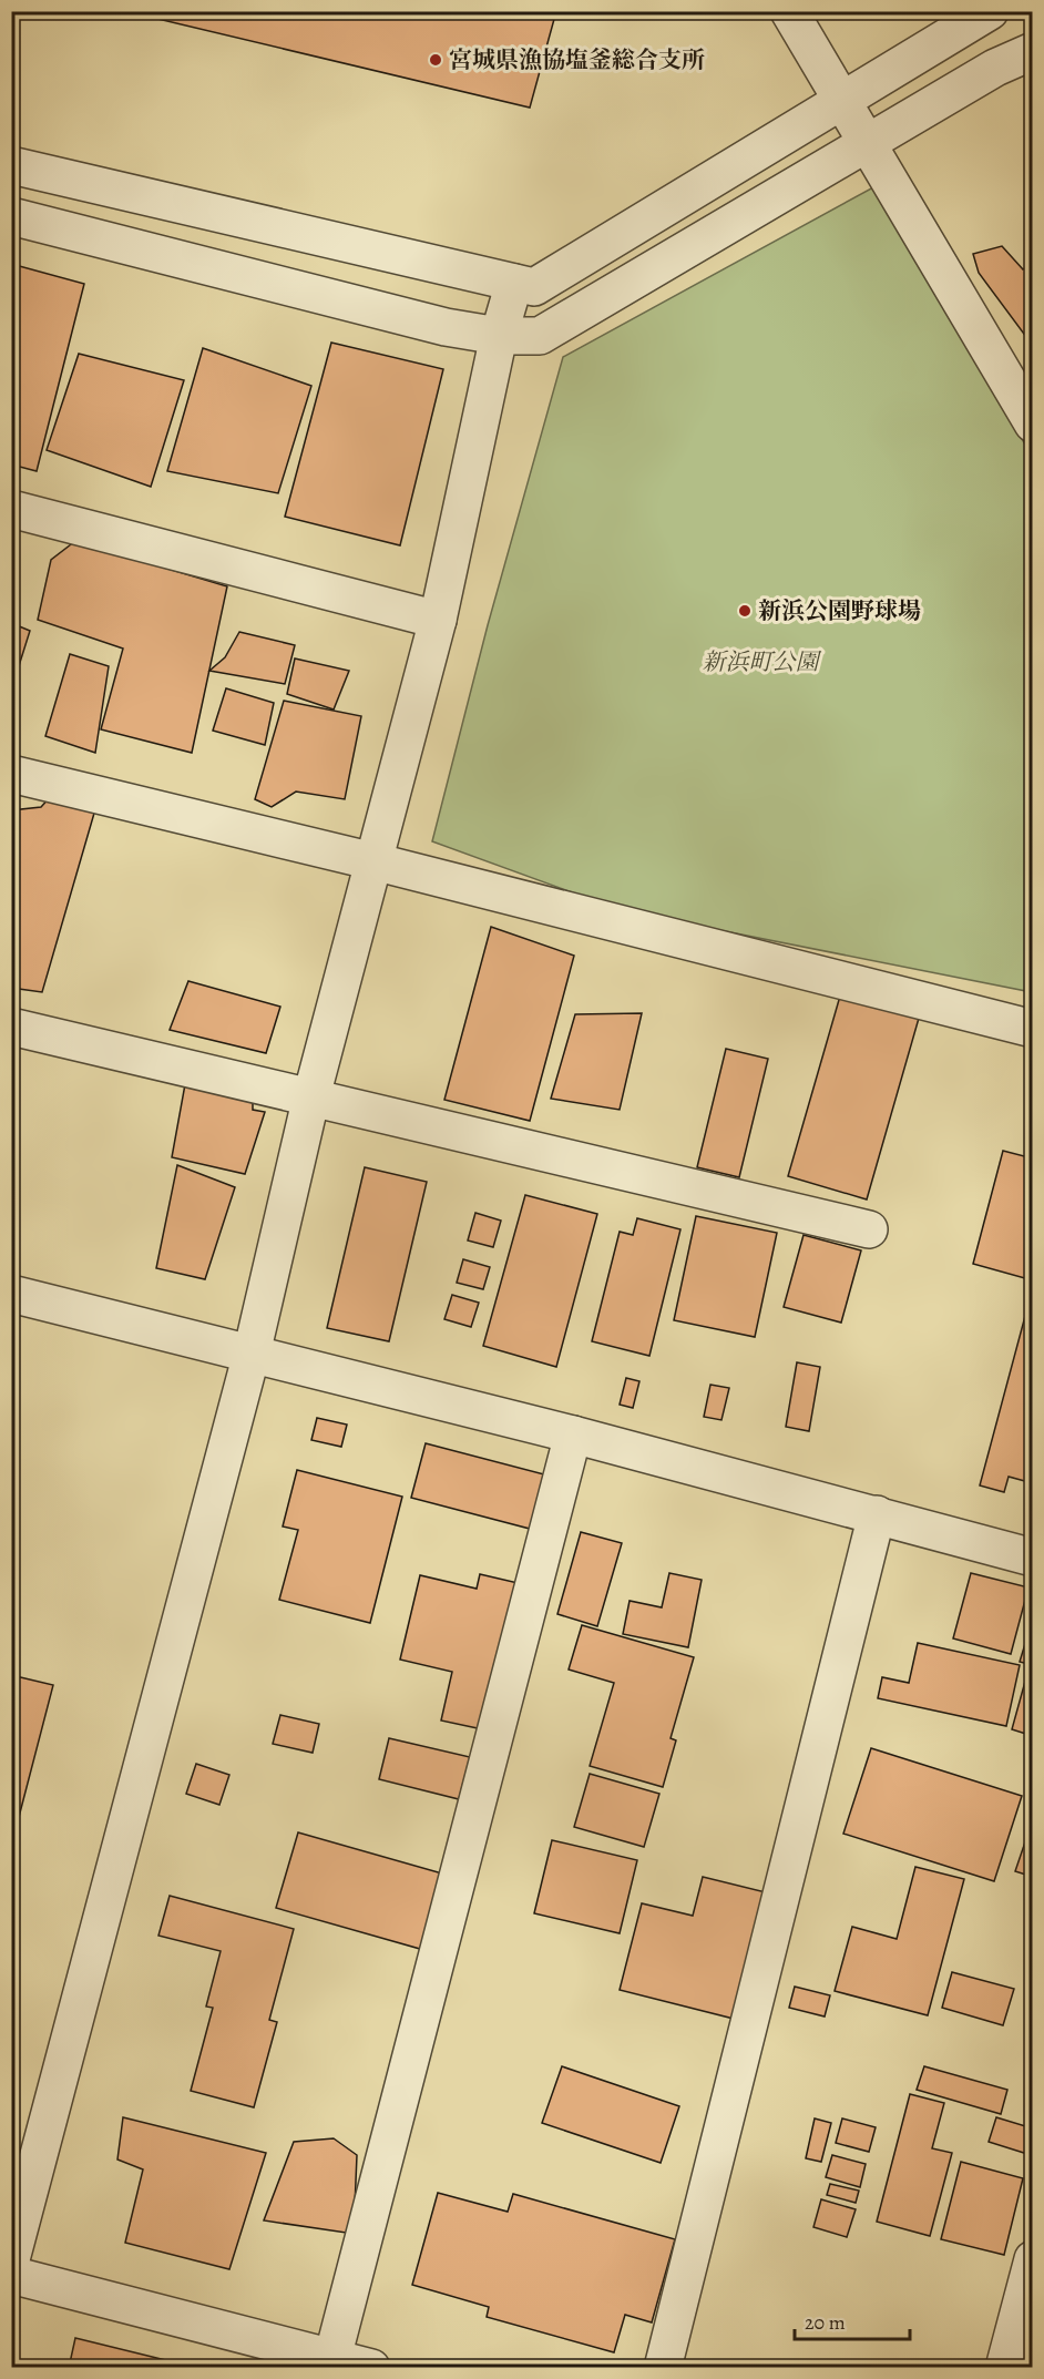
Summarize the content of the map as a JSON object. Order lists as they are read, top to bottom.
{
  "parks": ["新浜町公園"],
  "places": ["宮城県漁協塩釜総合支所", "新浜公園野球場"],
  "scale_bar": "20 m"
}
